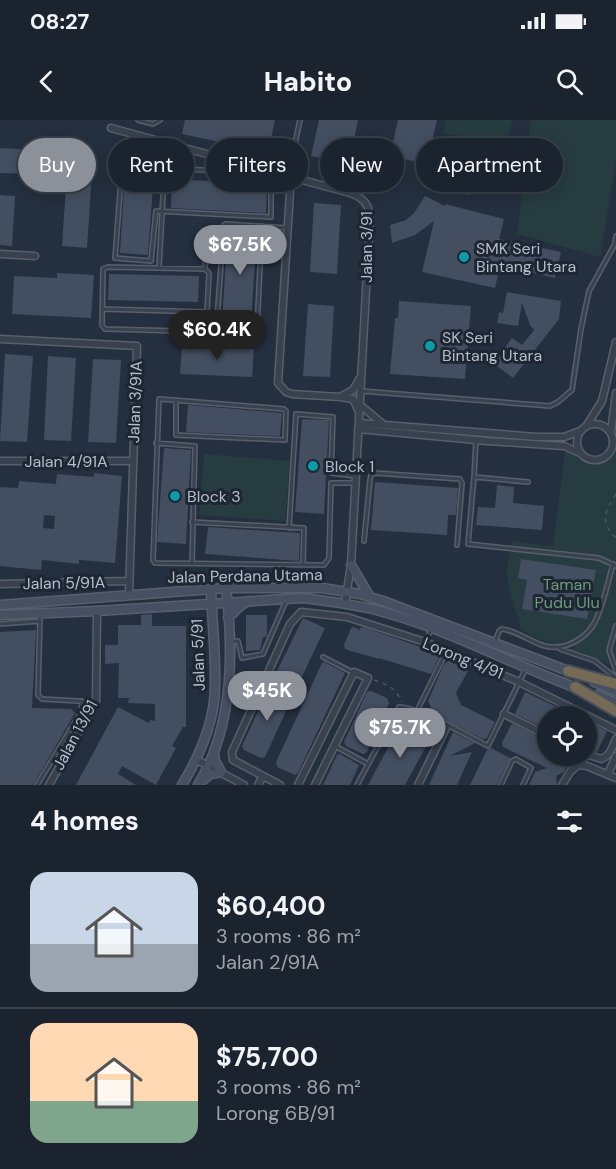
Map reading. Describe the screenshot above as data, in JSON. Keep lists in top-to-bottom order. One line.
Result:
{"streets":{"street":["Jalan 3/91","Jalan 3/91A","Jalan 4/91A","Jalan Perdana Utama","Jalan 5/91A","Jalan 5/91","Lorong 4/91","Jalan 13/91"]},"crossings":[["Jalan 3/91","Jalan Perdana Utama"],["Jalan 3/91A","Jalan 4/91A"],["Jalan 3/91A","Jalan Perdana Utama"],["Jalan 3/91A","Jalan 5/91A"],["Jalan Perdana Utama","Jalan 5/91"],["Jalan Perdana Utama","Jalan 13/91"]],"parks":["Taman Pudu Ulu"],"places":["SMK Seri Bintang Utara","SK Seri Bintang Utara","Block 1","Block 3"],"page":{"status":"08:27","header":"Habito","chip":["Buy","Rent","Filters","New","Apartment"],"price":["$67.5K","$60.4K","$45K","$75.7K"],"heading":"4 homes","list":[{"name":"$60,400","note":"3 rooms · 86 m² · Jalan 2/91A"},{"name":"$75,700","note":"3 rooms · 86 m² · Lorong 6B/91"}]}}
